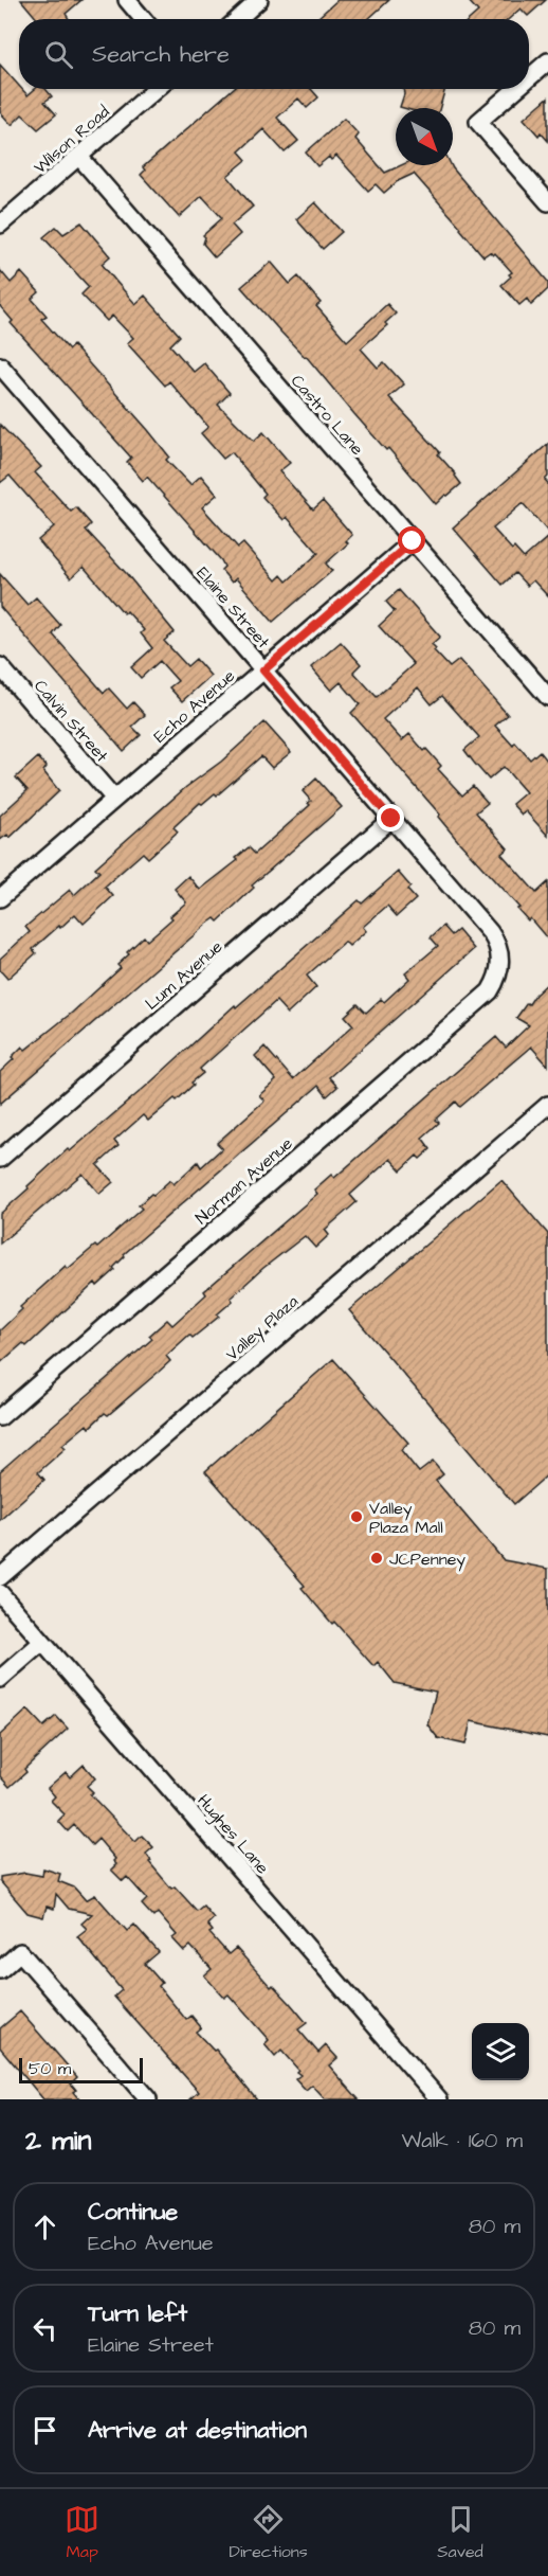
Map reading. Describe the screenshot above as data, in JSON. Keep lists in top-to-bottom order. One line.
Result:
{"streets":{"street":["Wilson Road","Castro Lane","Elaine Street","Echo Avenue","Calvin Street","Lum Avenue","Norman Avenue","Valley Plaza","Hughes Lane"]},"crossings":[["Wilson Road","Castro Lane"],["Castro Lane","Echo Avenue"],["Elaine Street","Echo Avenue"],["Elaine Street","Lum Avenue"],["Elaine Street","Norman Avenue"],["Echo Avenue","Calvin Street"]],"places":["Valley Plaza Mall","JCPenney"],"scale_bar":"50 m","north":"bottom right","page":{"search":"Search here","scale":"50 m","heading":["2 min","Walk · 160 m"],"list":[["Continue","Echo Avenue","80 m"],["Turn left","Elaine Street","80 m"],"Arrive at destination"],"nav":["Map","Directions","Saved"]}}
